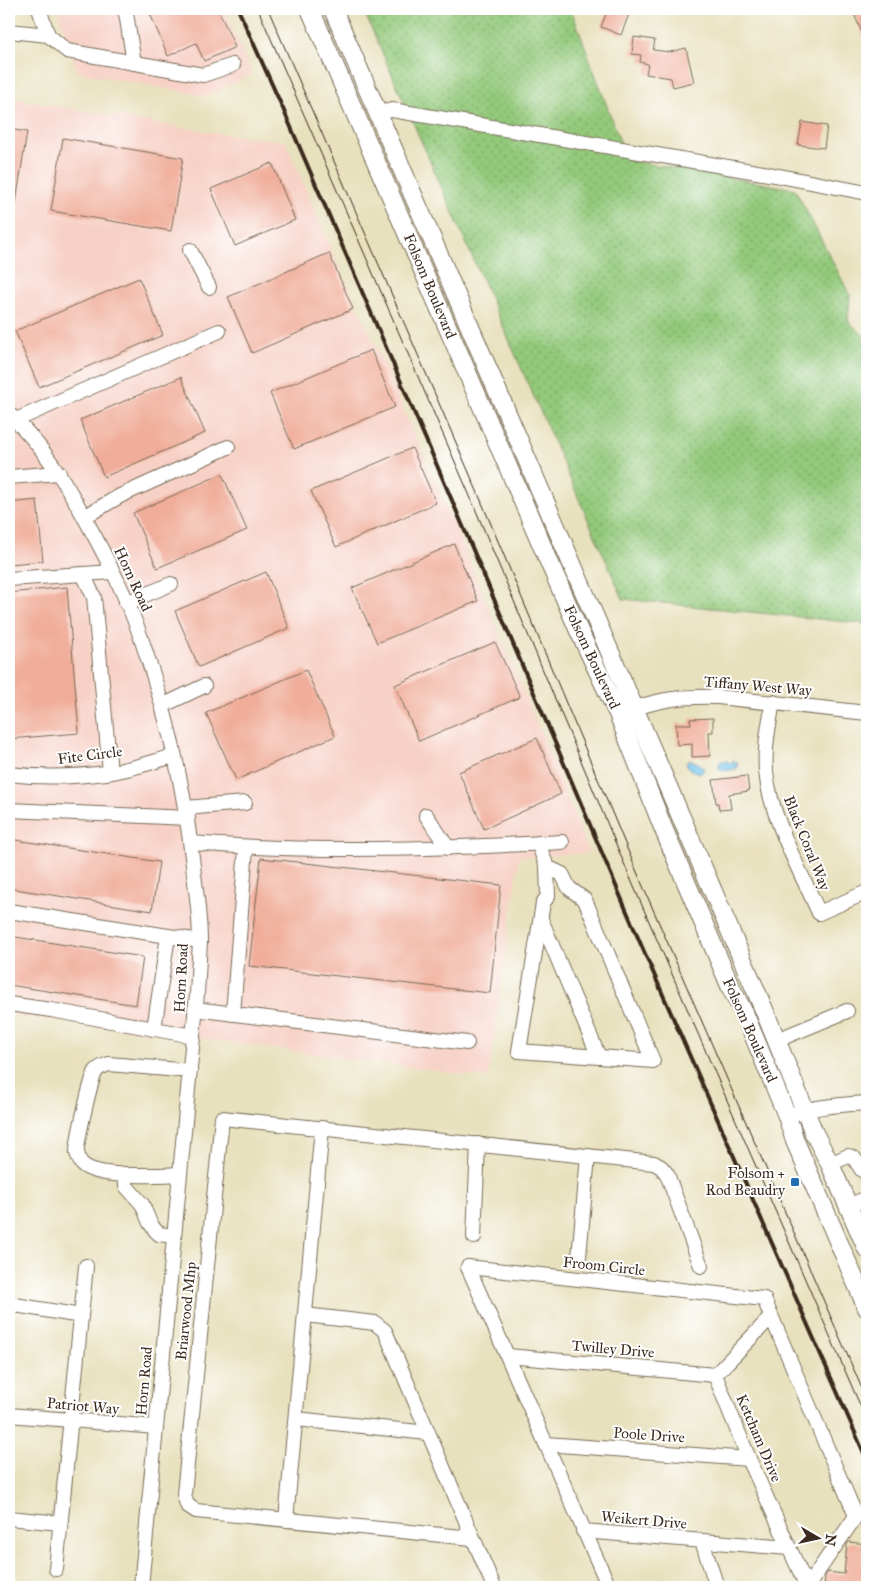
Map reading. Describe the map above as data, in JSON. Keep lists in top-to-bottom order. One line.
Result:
{"streets":{"main road":["Folsom Boulevard"],"street":["Horn Road","Tiffany West Way","Fite Circle","Black Coral Way","Froom Circle","Briarwood Mhp","Twilley Drive","Patriot Way","Poole Drive","Ketcham Drive","Weikert Drive"]},"crossings":[["Folsom Boulevard","Tiffany West Way"],["Horn Road","Fite Circle"],["Horn Road","Patriot Way"],["Tiffany West Way","Black Coral Way"],["Froom Circle","Twilley Drive"],["Froom Circle","Poole Drive"],["Froom Circle","Ketcham Drive"],["Froom Circle","Weikert Drive"],["Twilley Drive","Ketcham Drive"],["Poole Drive","Ketcham Drive"],["Ketcham Drive","Weikert Drive"]],"places":{"transit":["Folsom + Rod Beaudry"]},"north":"right"}
